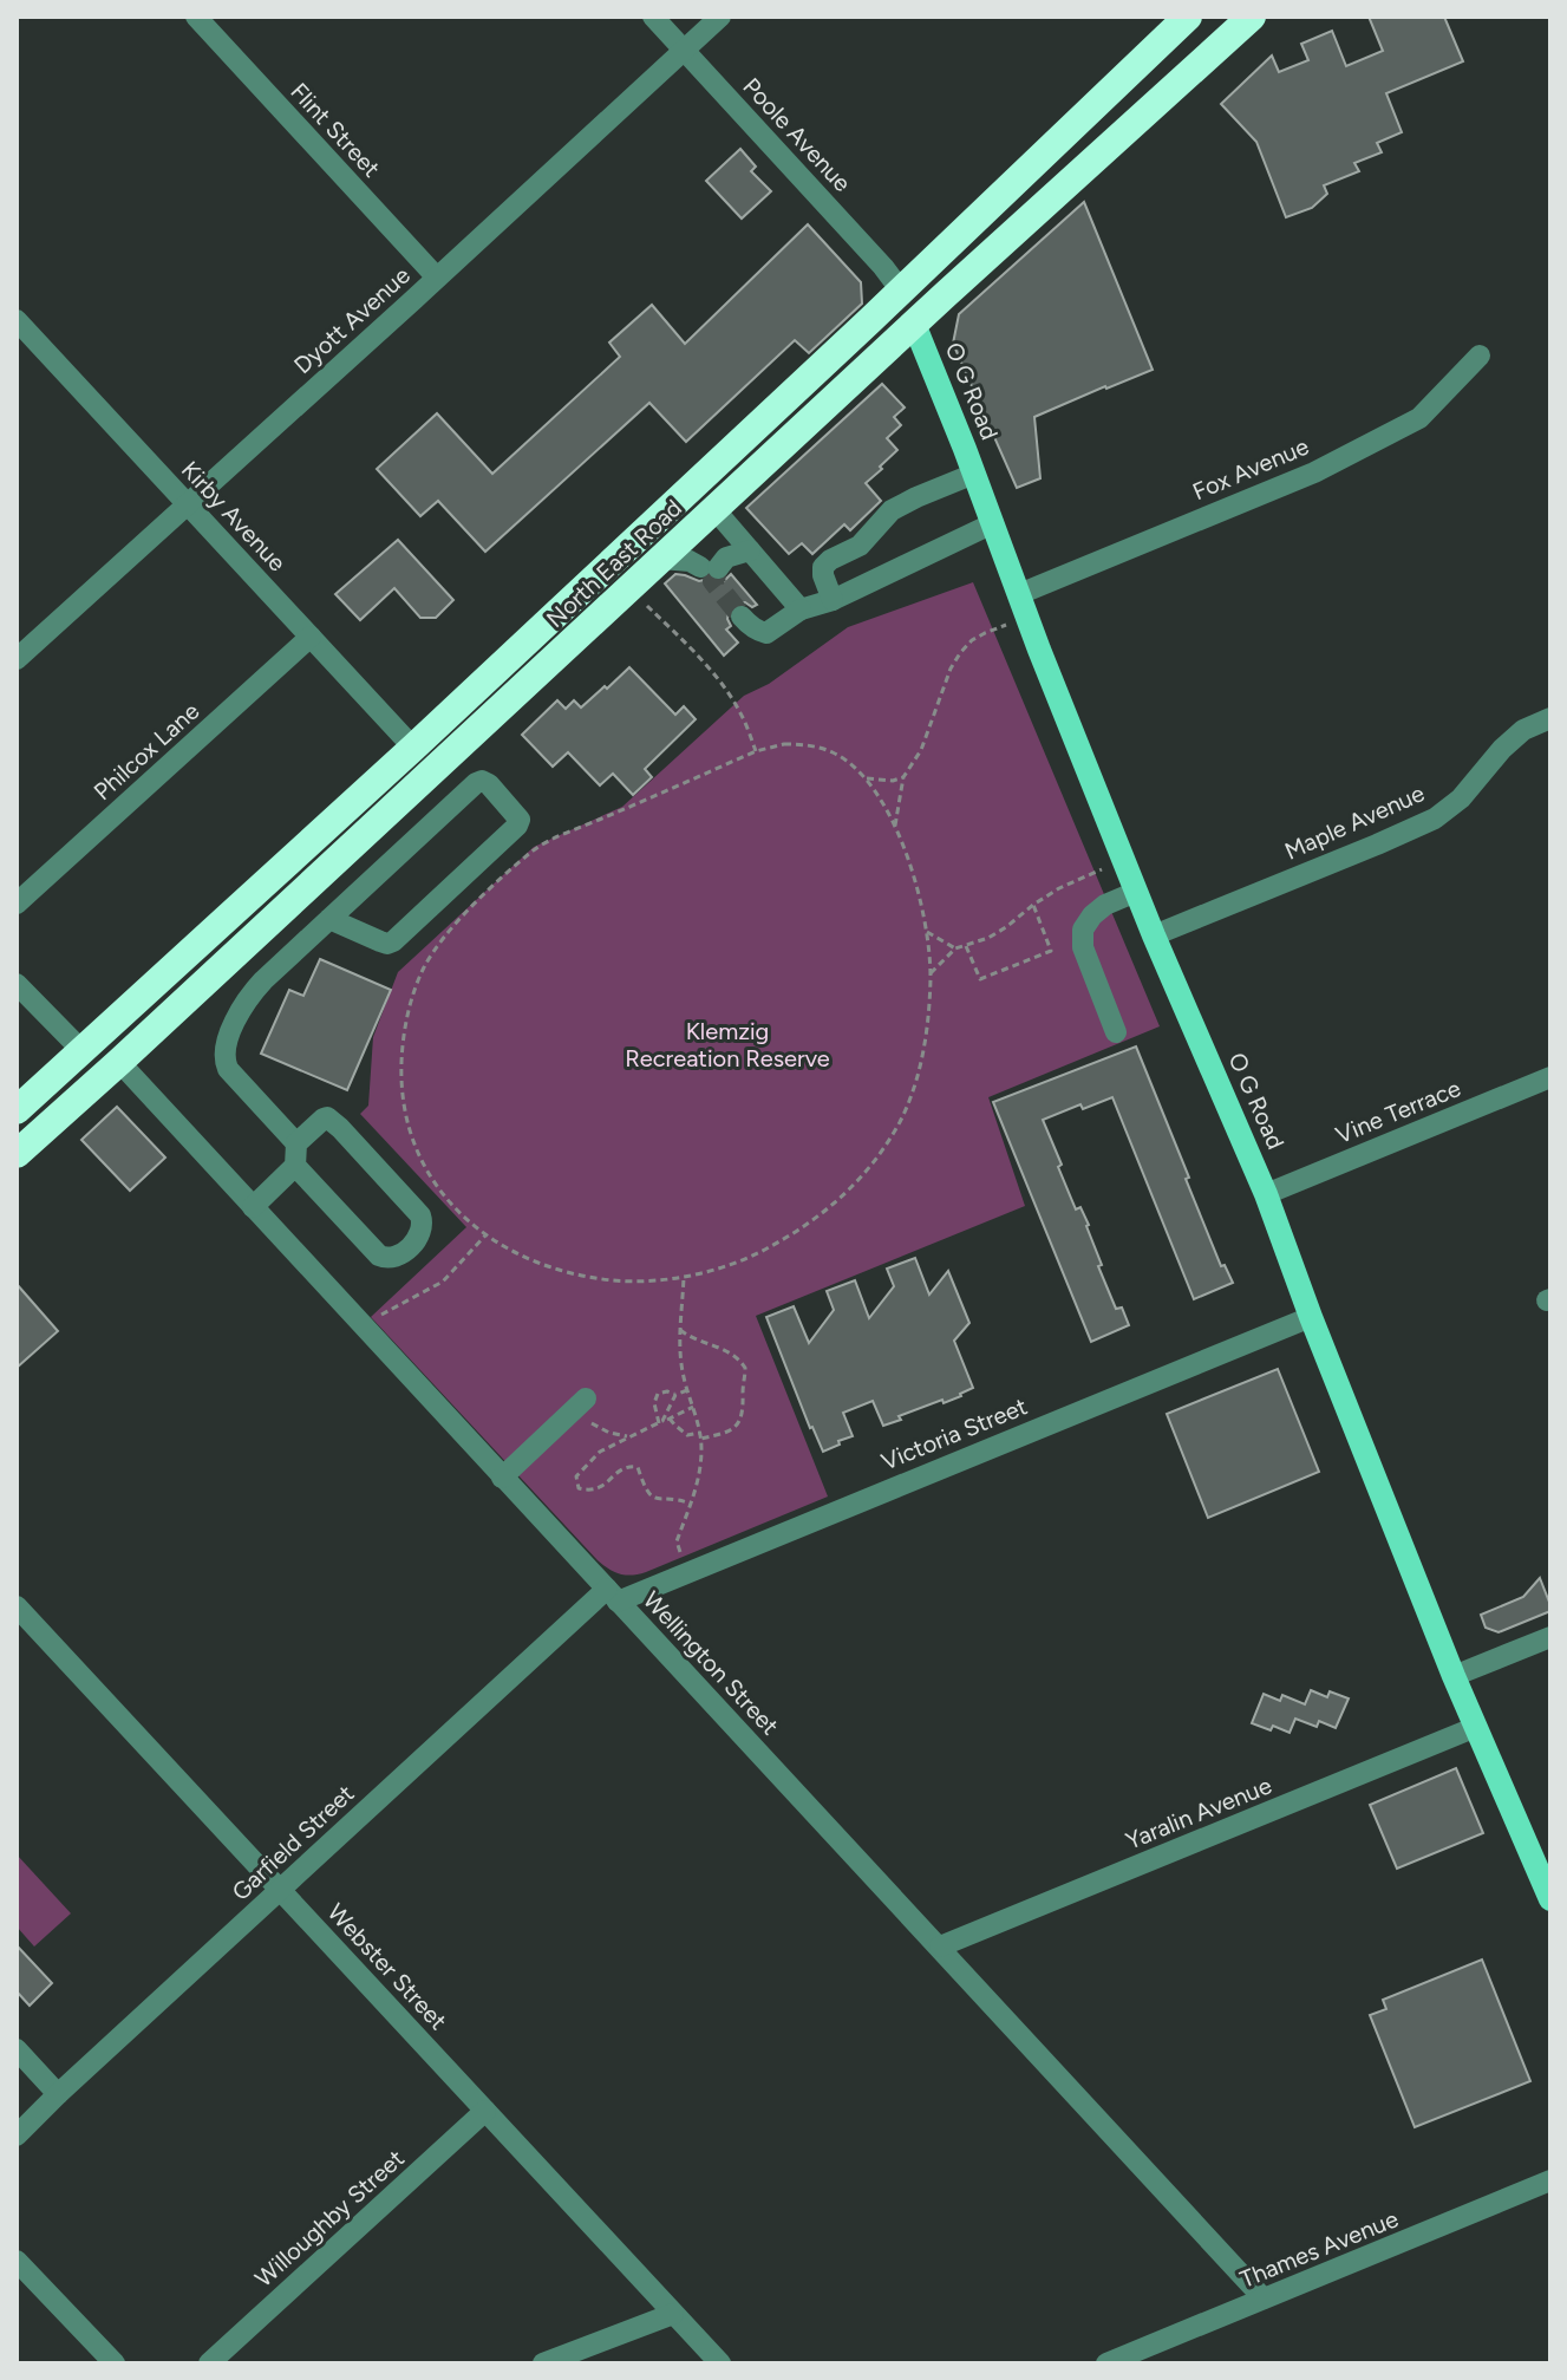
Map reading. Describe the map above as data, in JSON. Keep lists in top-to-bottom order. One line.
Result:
{"streets":{"highway":["North East Road"],"main road":["O G Road"],"street":["Flint Street","Poole Avenue","Dyott Avenue","Fox Avenue","Kirby Avenue","Philcox Lane","Maple Avenue","Vine Terrace","Victoria Street","Wellington Street","Yaralin Avenue","Garfield Street","Webster Street","Willoughby Street","Thames Avenue"]},"crossings":[["Flint Street","Dyott Avenue"],["Poole Avenue","Dyott Avenue"],["Poole Avenue","North East Road"],["Dyott Avenue","Kirby Avenue"],["O G Road","Fox Avenue"],["O G Road","North East Road"],["O G Road","Maple Avenue"],["O G Road","Vine Terrace"],["O G Road","Victoria Street"],["O G Road","Yaralin Avenue"],["Kirby Avenue","North East Road"],["Kirby Avenue","Philcox Lane"],["North East Road","Wellington Street"],["Victoria Street","Wellington Street"],["Victoria Street","Garfield Street"],["Wellington Street","Yaralin Avenue"],["Wellington Street","Garfield Street"],["Wellington Street","Thames Avenue"],["Garfield Street","Webster Street"],["Webster Street","Willoughby Street"]],"parks":["Klemzig Recreation Reserve"]}
